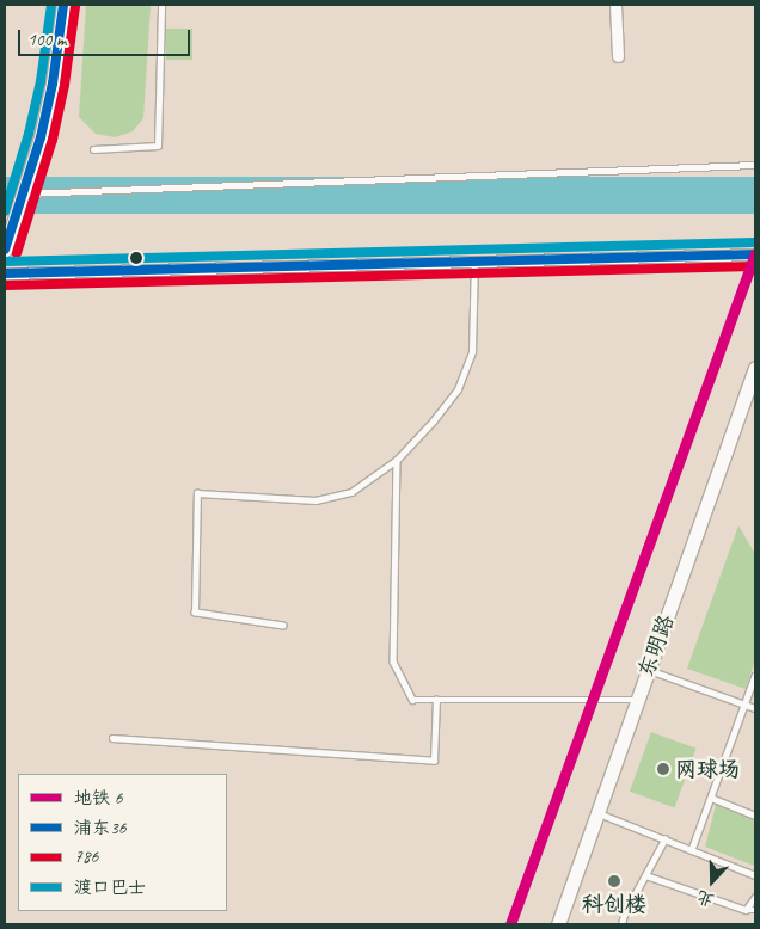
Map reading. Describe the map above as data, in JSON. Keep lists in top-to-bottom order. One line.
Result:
{"streets":{"main road":["东明路"]},"places":["网球场","科创楼"],"lines":["transit line 浦东36","transit line 渡口巴士","transit line 786","metro line 6"],"legend":["地铁 6","浦东36","786","渡口巴士"],"scale_bar":"100 m","north":"bottom"}
